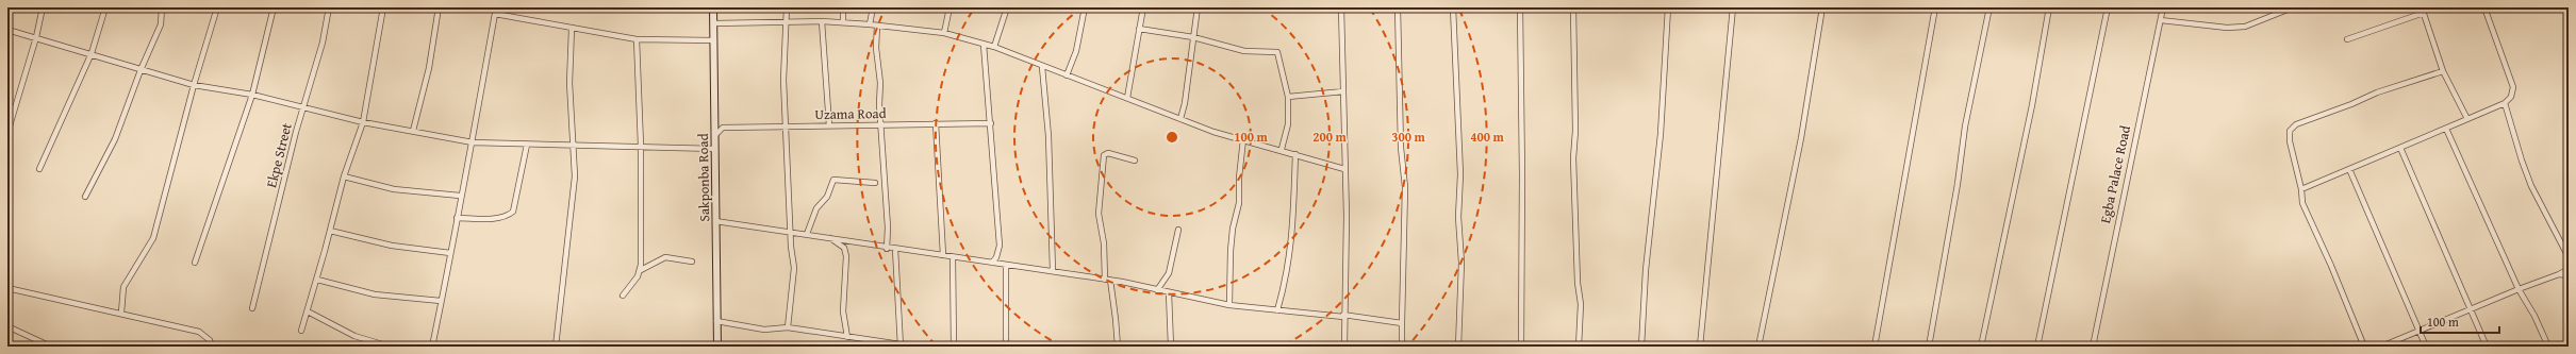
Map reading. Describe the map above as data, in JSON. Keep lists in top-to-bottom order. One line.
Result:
{"streets":{"main road":["Sakponba Road"],"street":["Uzama Road","Ekpe Street","Egba Palace Road"]},"crossings":[["Uzama Road","Sakponba Road"]],"scale_bar":"100 m","rings":["100 m","200 m","300 m","400 m"]}
